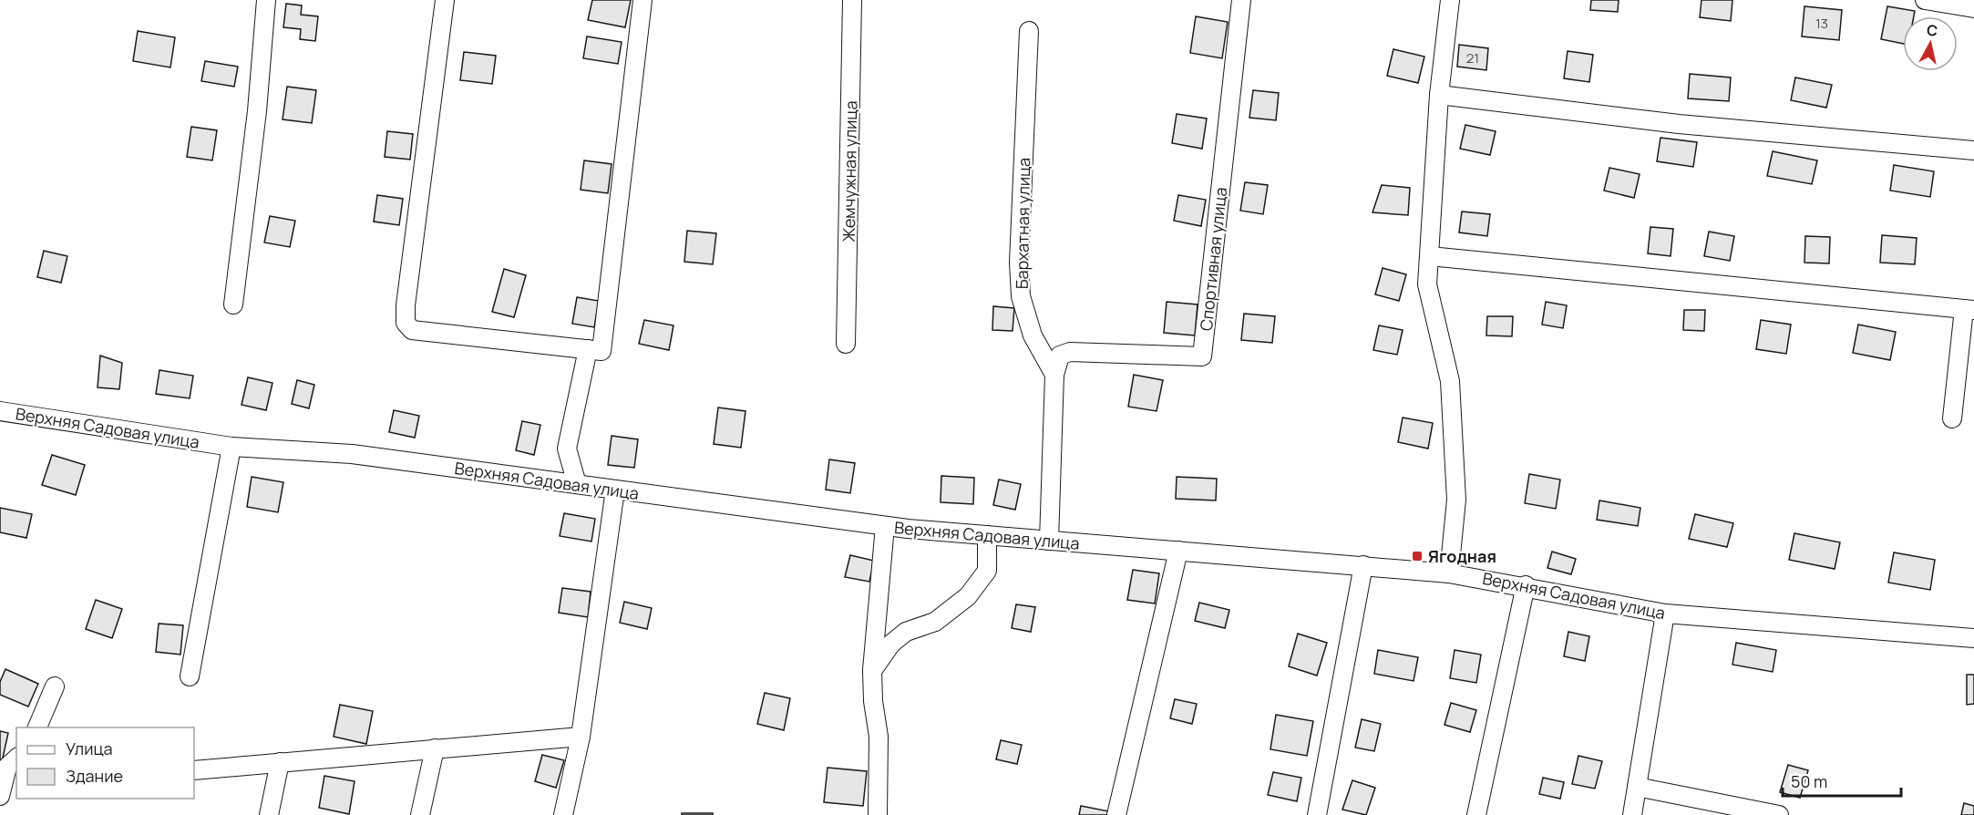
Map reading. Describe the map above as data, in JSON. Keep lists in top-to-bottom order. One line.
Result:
{"streets":{"street":["Жемчужная улица","Бархатная улица","Спортивная улица","Верхняя Садовая улица"]},"crossings":[["Бархатная улица","Спортивная улица"]],"places":{"transit":["Ягодная"]},"house_numbers":["13","21"],"legend":["Улица","Здание"],"scale_bar":"50 m","north":"top"}
